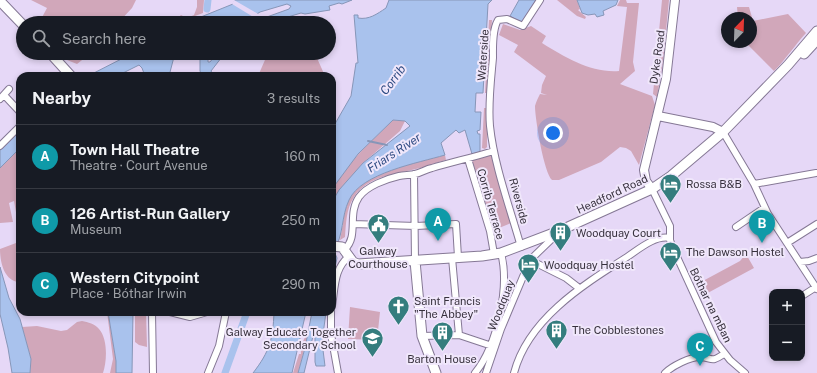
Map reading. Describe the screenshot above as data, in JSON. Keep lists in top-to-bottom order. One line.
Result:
{"streets":{"main road":["Headford Road"],"street":["Waterside","Dyke Road","Riverside","Corrib Terrace","Woodquay","Bóthar na mBan"]},"crossings":[["Waterside","Riverside"],["Dyke Road","Headford Road"],["Dyke Road","Bóthar na mBan"],["Headford Road","Riverside"],["Headford Road","Corrib Terrace"],["Headford Road","Woodquay"],["Headford Road","Bóthar na mBan"],["Corrib Terrace","Woodquay"]],"water":["Corrib","Friars River"],"places":{"hotel":["Rossa B&B","The Dawson Hostel","Woodquay Hostel"],"public building":["Galway Courthouse"],"building":["Woodquay Court","The Cobblestones","Barton House"],"church":["Saint Francis \"The Abbey\""],"school or university":["Galway Educate Together Secondary School"]},"north":"top right","page":{"search":"Search here","heading":["Nearby","3 results"],"list":[{"mark":"A","name":"Town Hall Theatre","note":"Theatre · Court Avenue","value":"160 m"},{"mark":"B","name":"126 Artist-Run Gallery","note":"Museum","value":"250 m"},{"mark":"C","name":"Western Citypoint","note":"Place · Bóthar Irwin","value":"290 m"}],"pins":["A","B","C"],"map_buttons":["+","−"]}}
